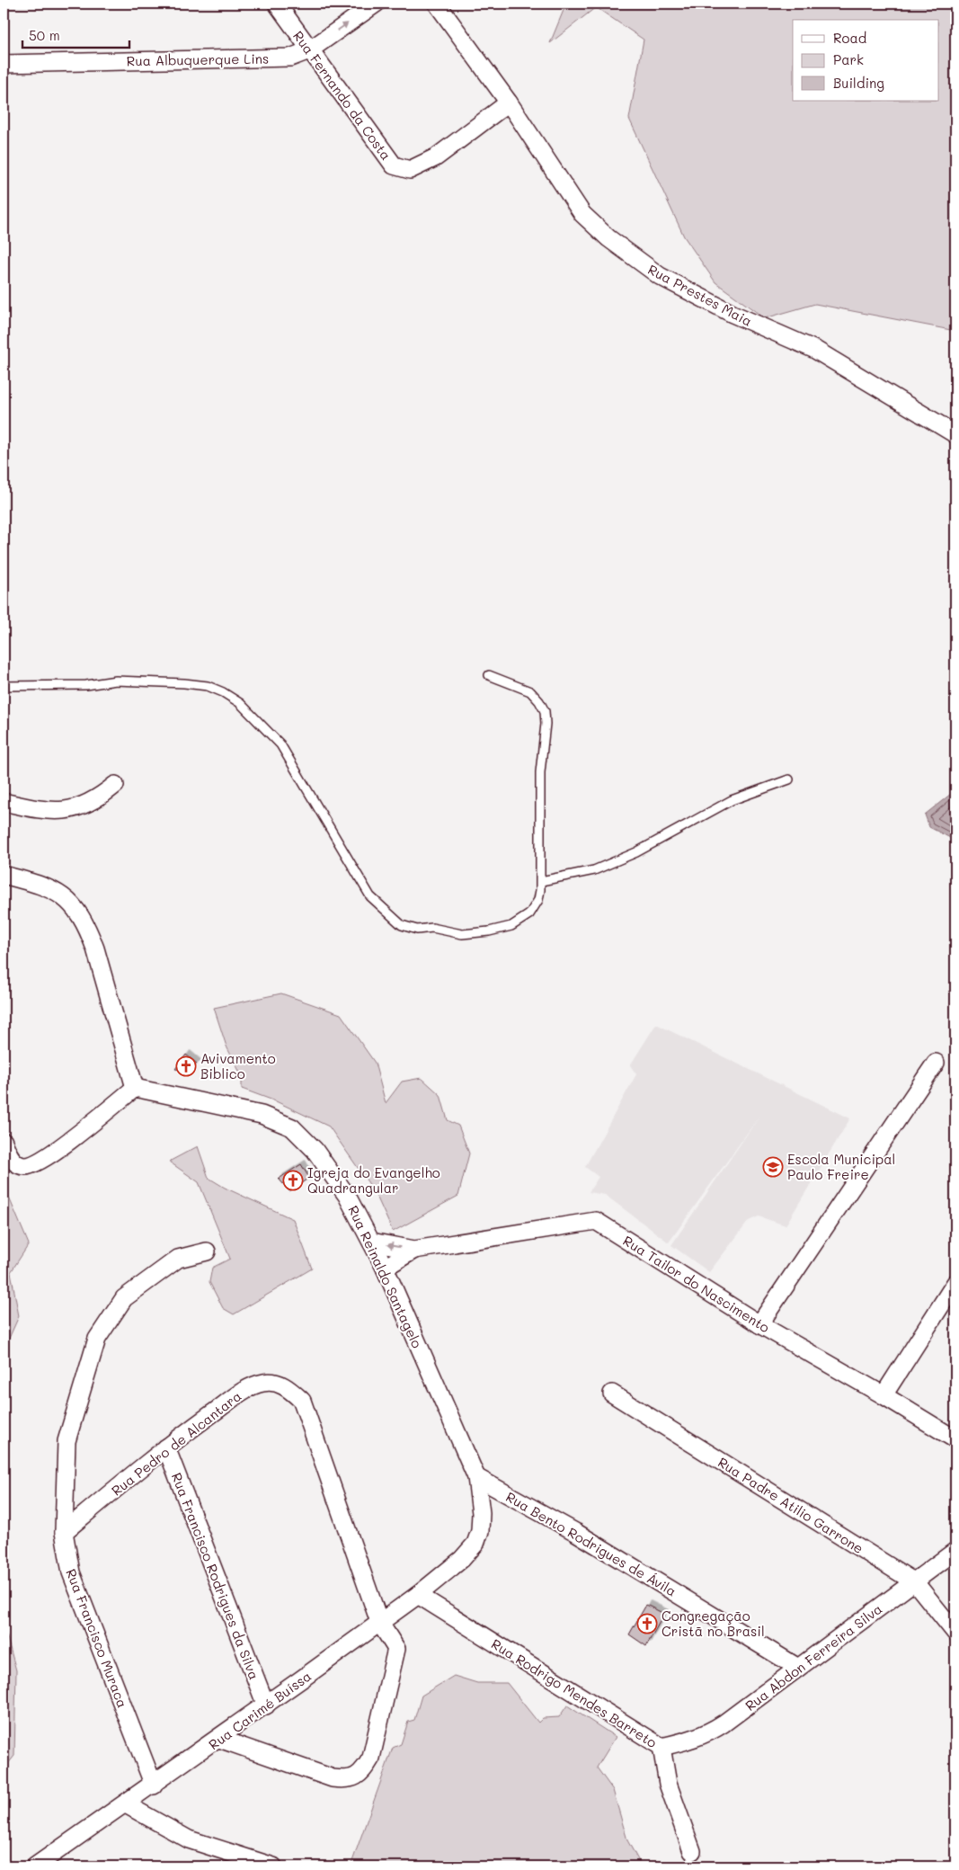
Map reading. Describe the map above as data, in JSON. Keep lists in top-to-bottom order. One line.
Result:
{"streets":{"street":["Rua Albuquerque Lins","Rua Fernando da Costa","Rua Prestes Maia","Rua Reinaldo Santagelo","Rua Tailor do Nascimento","Rua Pedro de Alcantara","Rua Padre Atilio Garrone","Rua Bento Rodrigues de Ávila","Rua Francisco Rodrigues da Silva","Rua Francisco Muraca","Rua Abdon Ferreira Silva","Rua Rodrigo Mendes Barreto","Rua Carimé Buíssa"]},"crossings":[["Rua Albuquerque Lins","Rua Fernando da Costa"],["Rua Fernando da Costa","Rua Prestes Maia"],["Rua Reinaldo Santagelo","Rua Tailor do Nascimento"],["Rua Reinaldo Santagelo","Rua Bento Rodrigues de Ávila"],["Rua Reinaldo Santagelo","Rua Carimé Buíssa"],["Rua Pedro de Alcantara","Rua Francisco Rodrigues da Silva"],["Rua Pedro de Alcantara","Rua Francisco Muraca"],["Rua Pedro de Alcantara","Rua Carimé Buíssa"],["Rua Padre Atilio Garrone","Rua Abdon Ferreira Silva"],["Rua Bento Rodrigues de Ávila","Rua Abdon Ferreira Silva"],["Rua Francisco Rodrigues da Silva","Rua Carimé Buíssa"],["Rua Francisco Muraca","Rua Carimé Buíssa"],["Rua Abdon Ferreira Silva","Rua Rodrigo Mendes Barreto"],["Rua Rodrigo Mendes Barreto","Rua Carimé Buíssa"]],"places":{"church":["Avivamento Biblico","Igreja do Evangelho Quadrangular","Congregação Cristã no Brasil"],"school or university":["Escola Municipal Paulo Freire"]},"legend":["Road","Park","Building"],"scale_bar":"50 m"}
